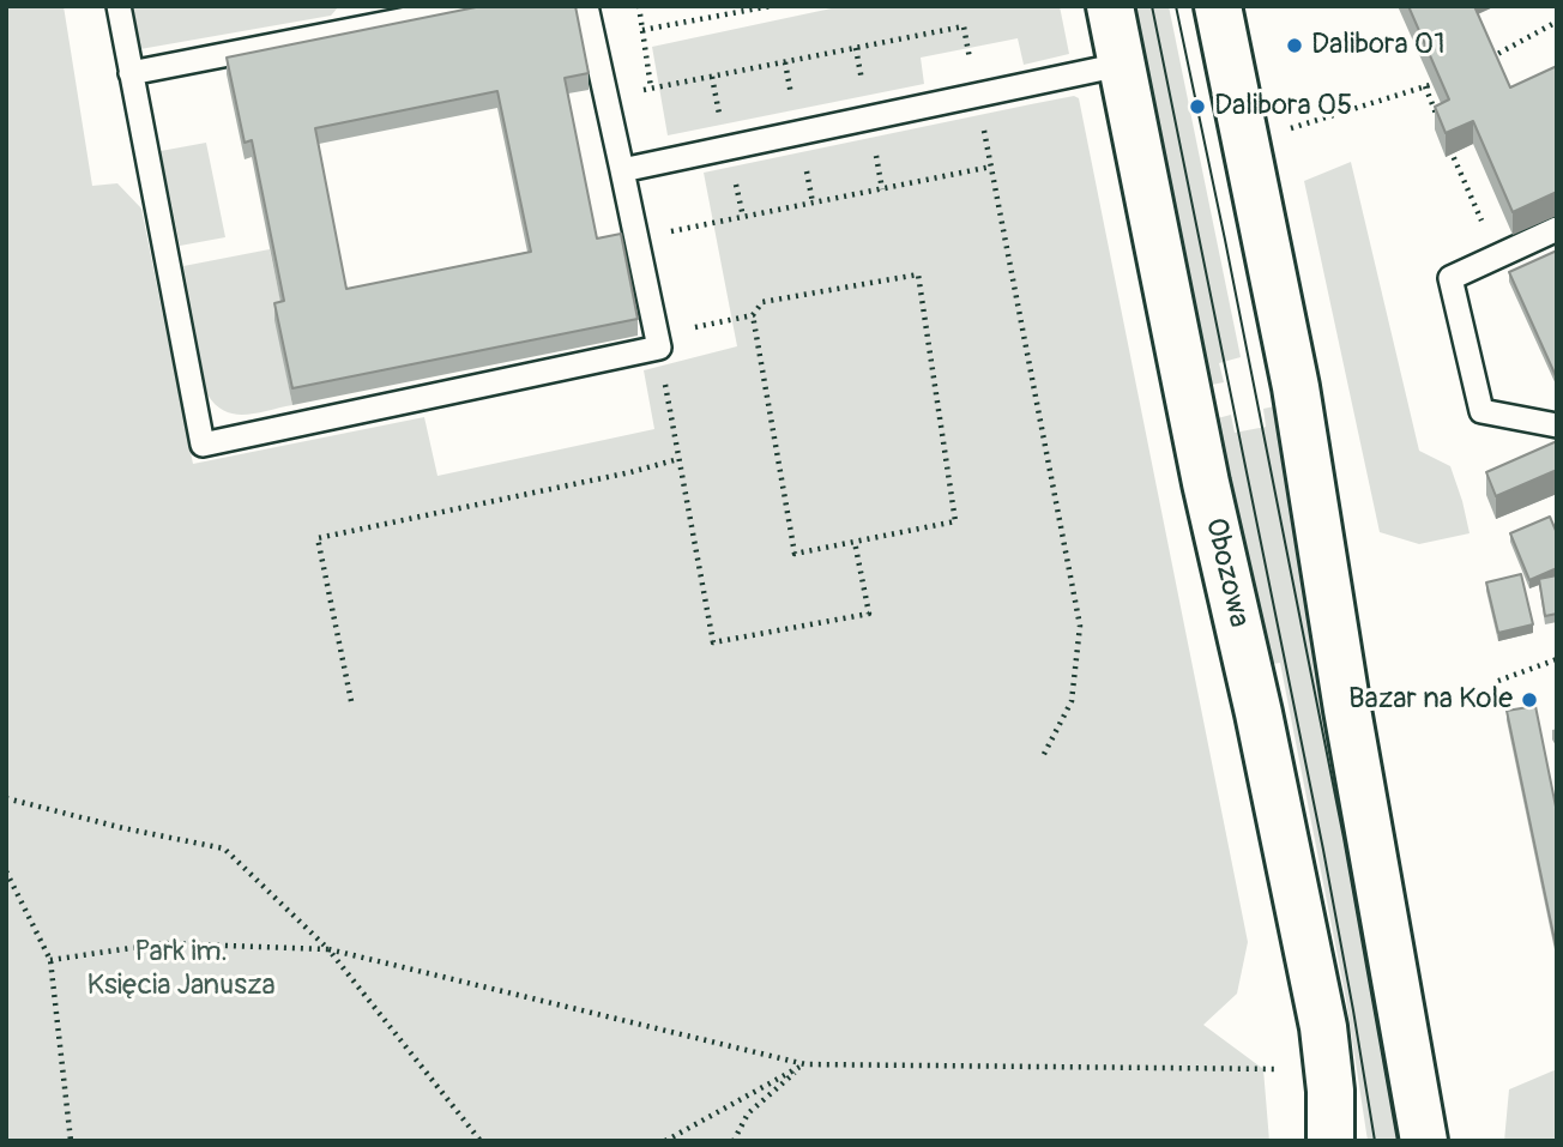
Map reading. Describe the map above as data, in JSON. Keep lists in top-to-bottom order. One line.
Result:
{"streets":{"street":["Obozowa"]},"parks":["Park im. Księcia Janusza"],"places":["Dalibora 01","Dalibora 05","Bazar na Kole"]}
